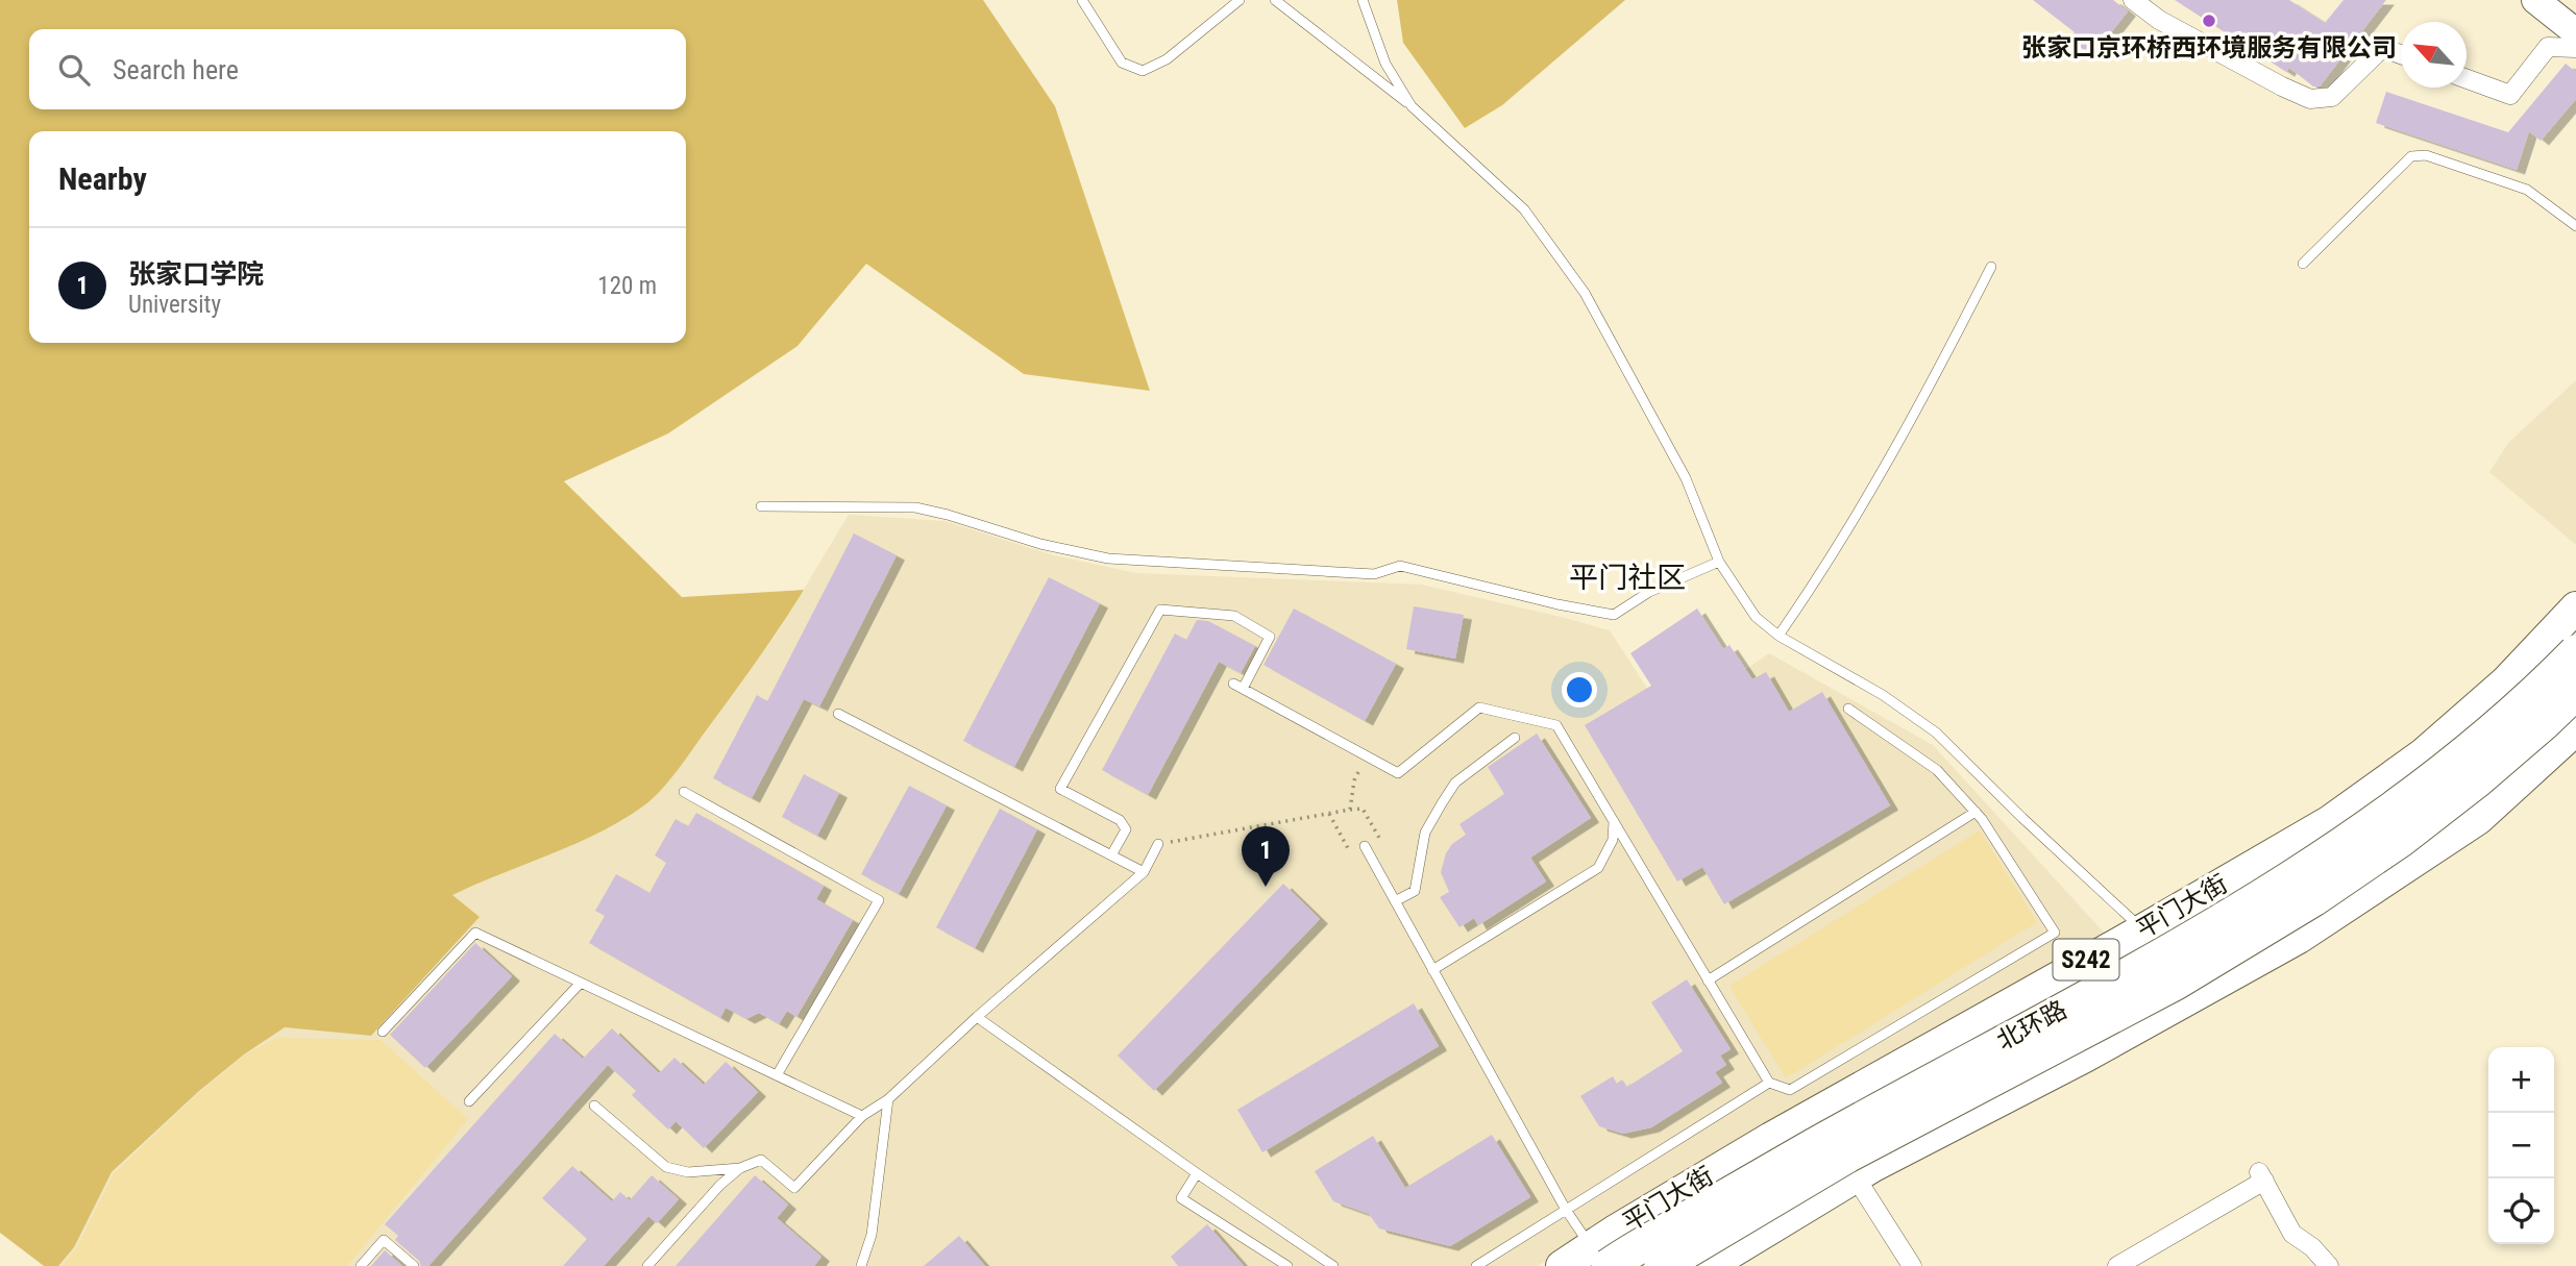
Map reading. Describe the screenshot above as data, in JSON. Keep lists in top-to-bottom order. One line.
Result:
{"streets":{"highway":["北环路"],"main road":["平门大街","S242"]},"crossings":[["平门大街","北环路"]],"districts":["平门社区"],"places":["张家口京环桥西环境服务有限公司"],"north":"top left","page":{"search":"Search here","heading":"Nearby","list":[{"mark":"1","name":"张家口学院","note":"University","value":"120 m"}],"pins":"1","map_buttons":["+","−"]}}
